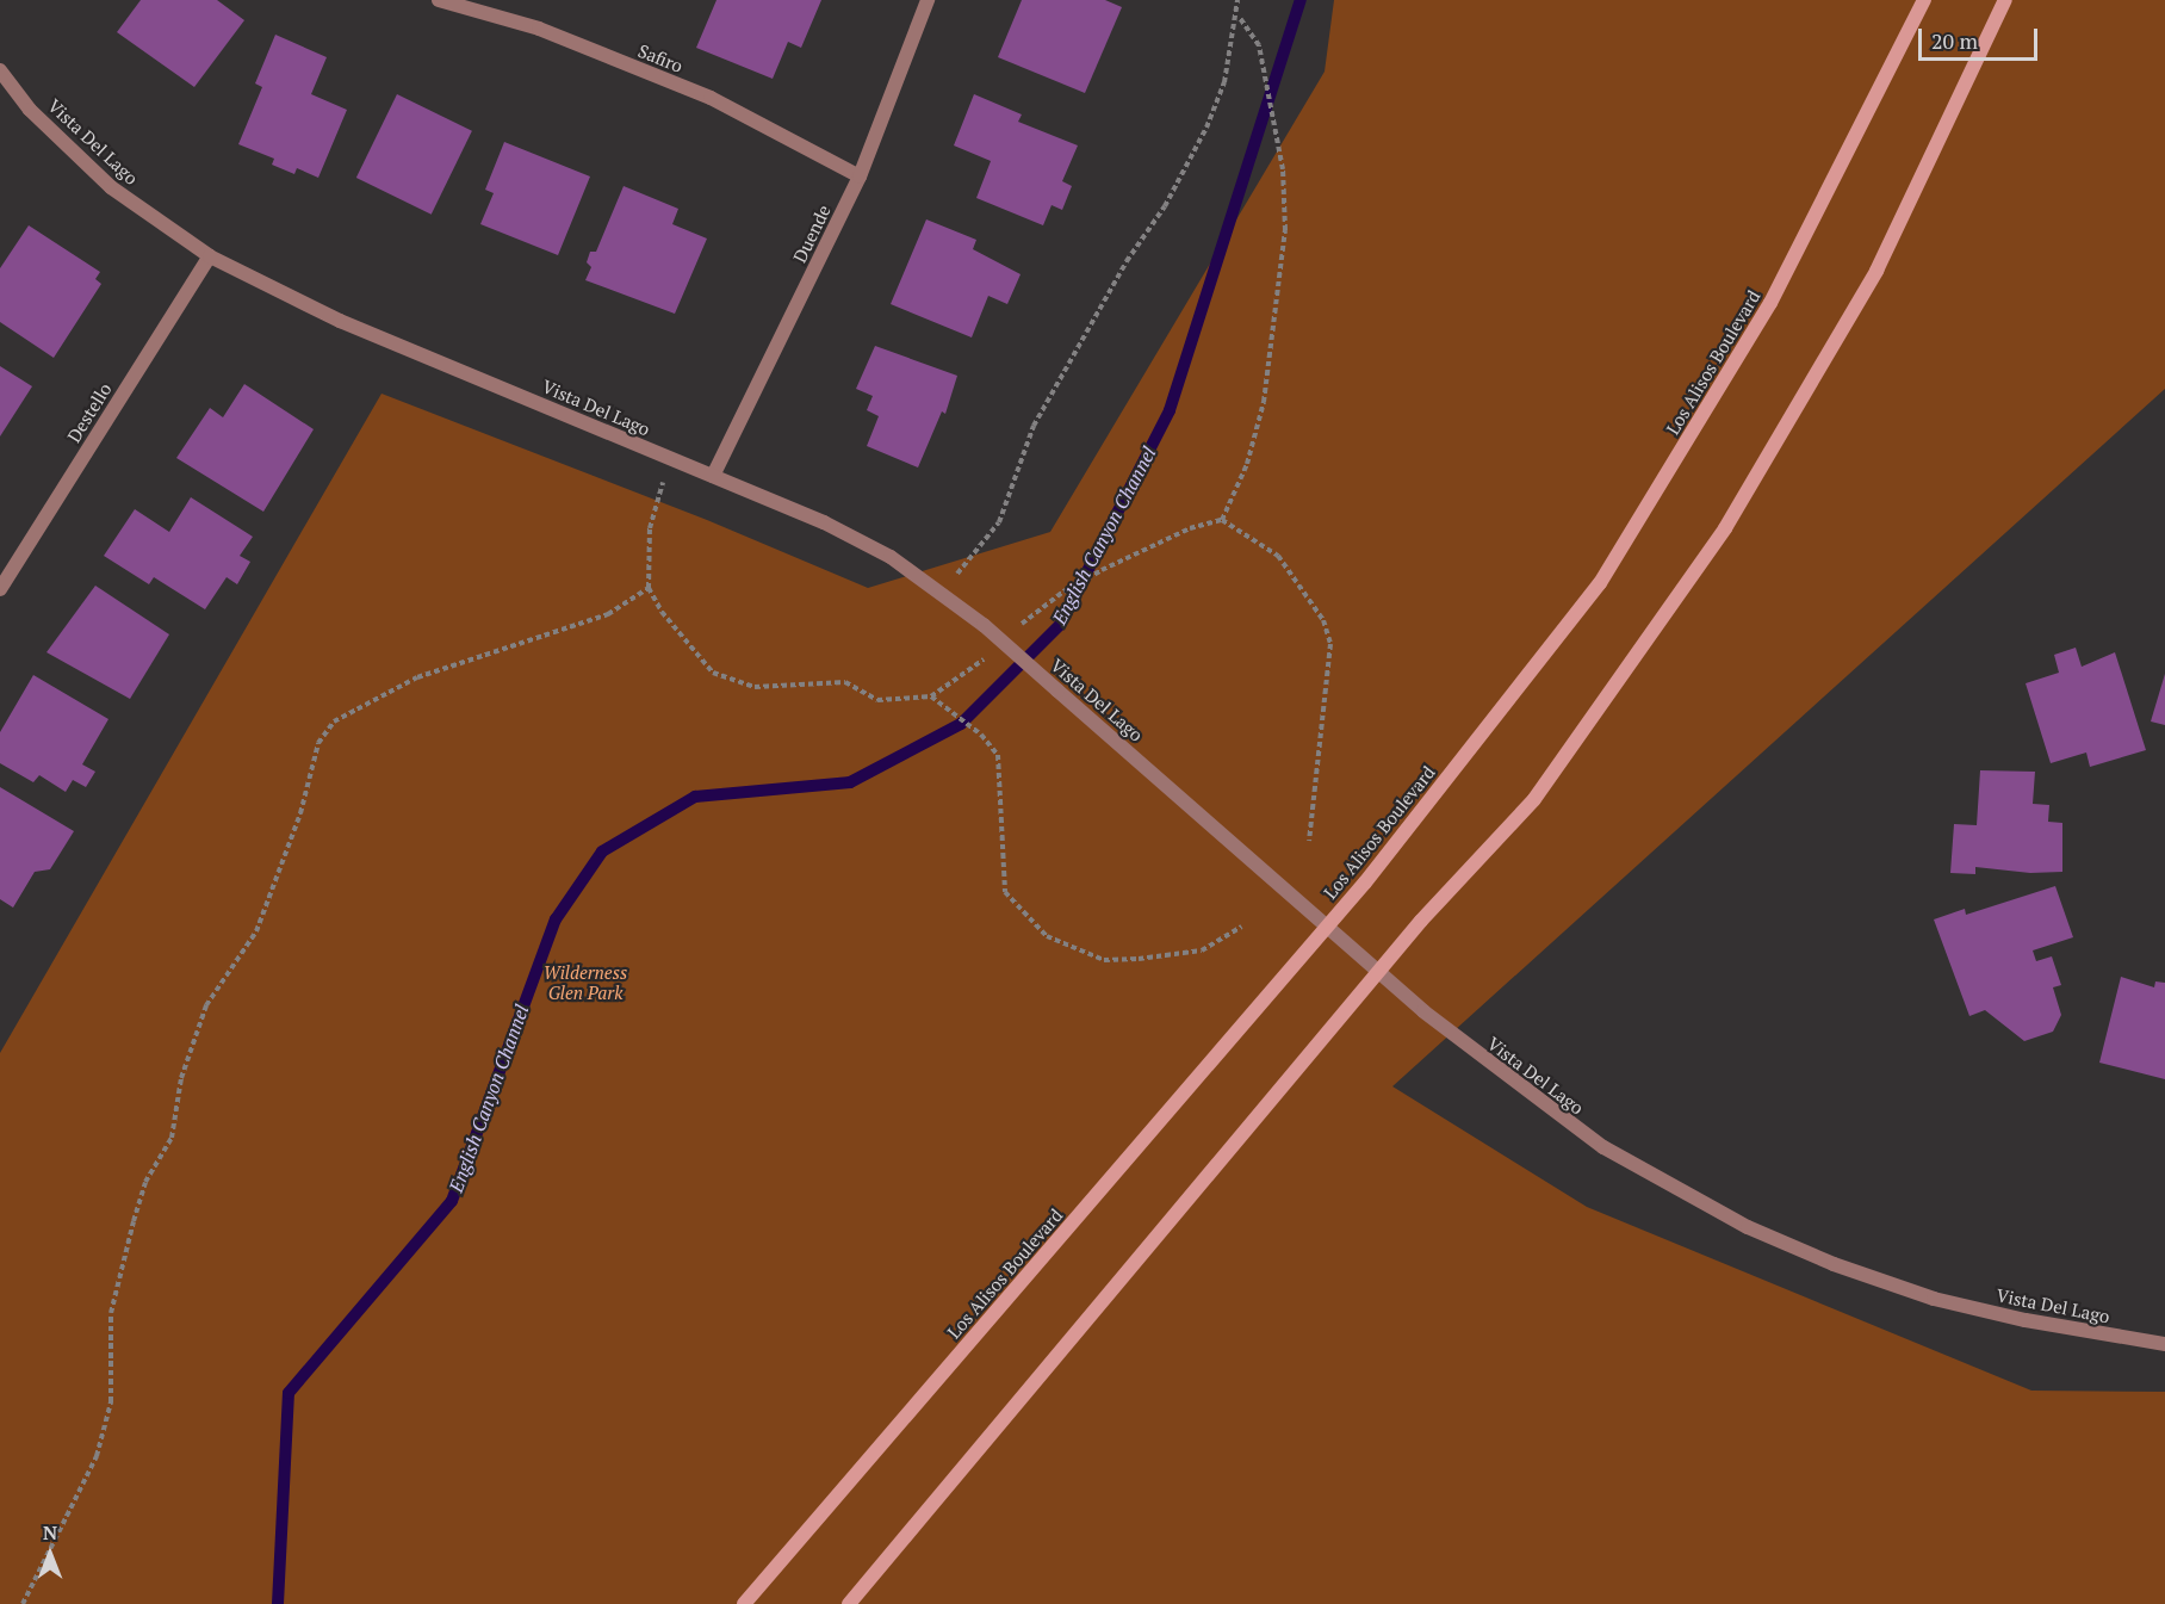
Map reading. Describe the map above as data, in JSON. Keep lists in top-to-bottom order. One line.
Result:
{"streets":{"main road":["Los Alisos Boulevard"],"street":["Safiro","Vista Del Lago","Duende","Destello"]},"crossings":[["Safiro","Duende"],["Vista Del Lago","Duende"],["Vista Del Lago","Los Alisos Boulevard"],["Vista Del Lago","Destello"]],"water":["English Canyon Channel"],"parks":["Wilderness Glen Park"],"scale_bar":"20 m","north":"top"}
